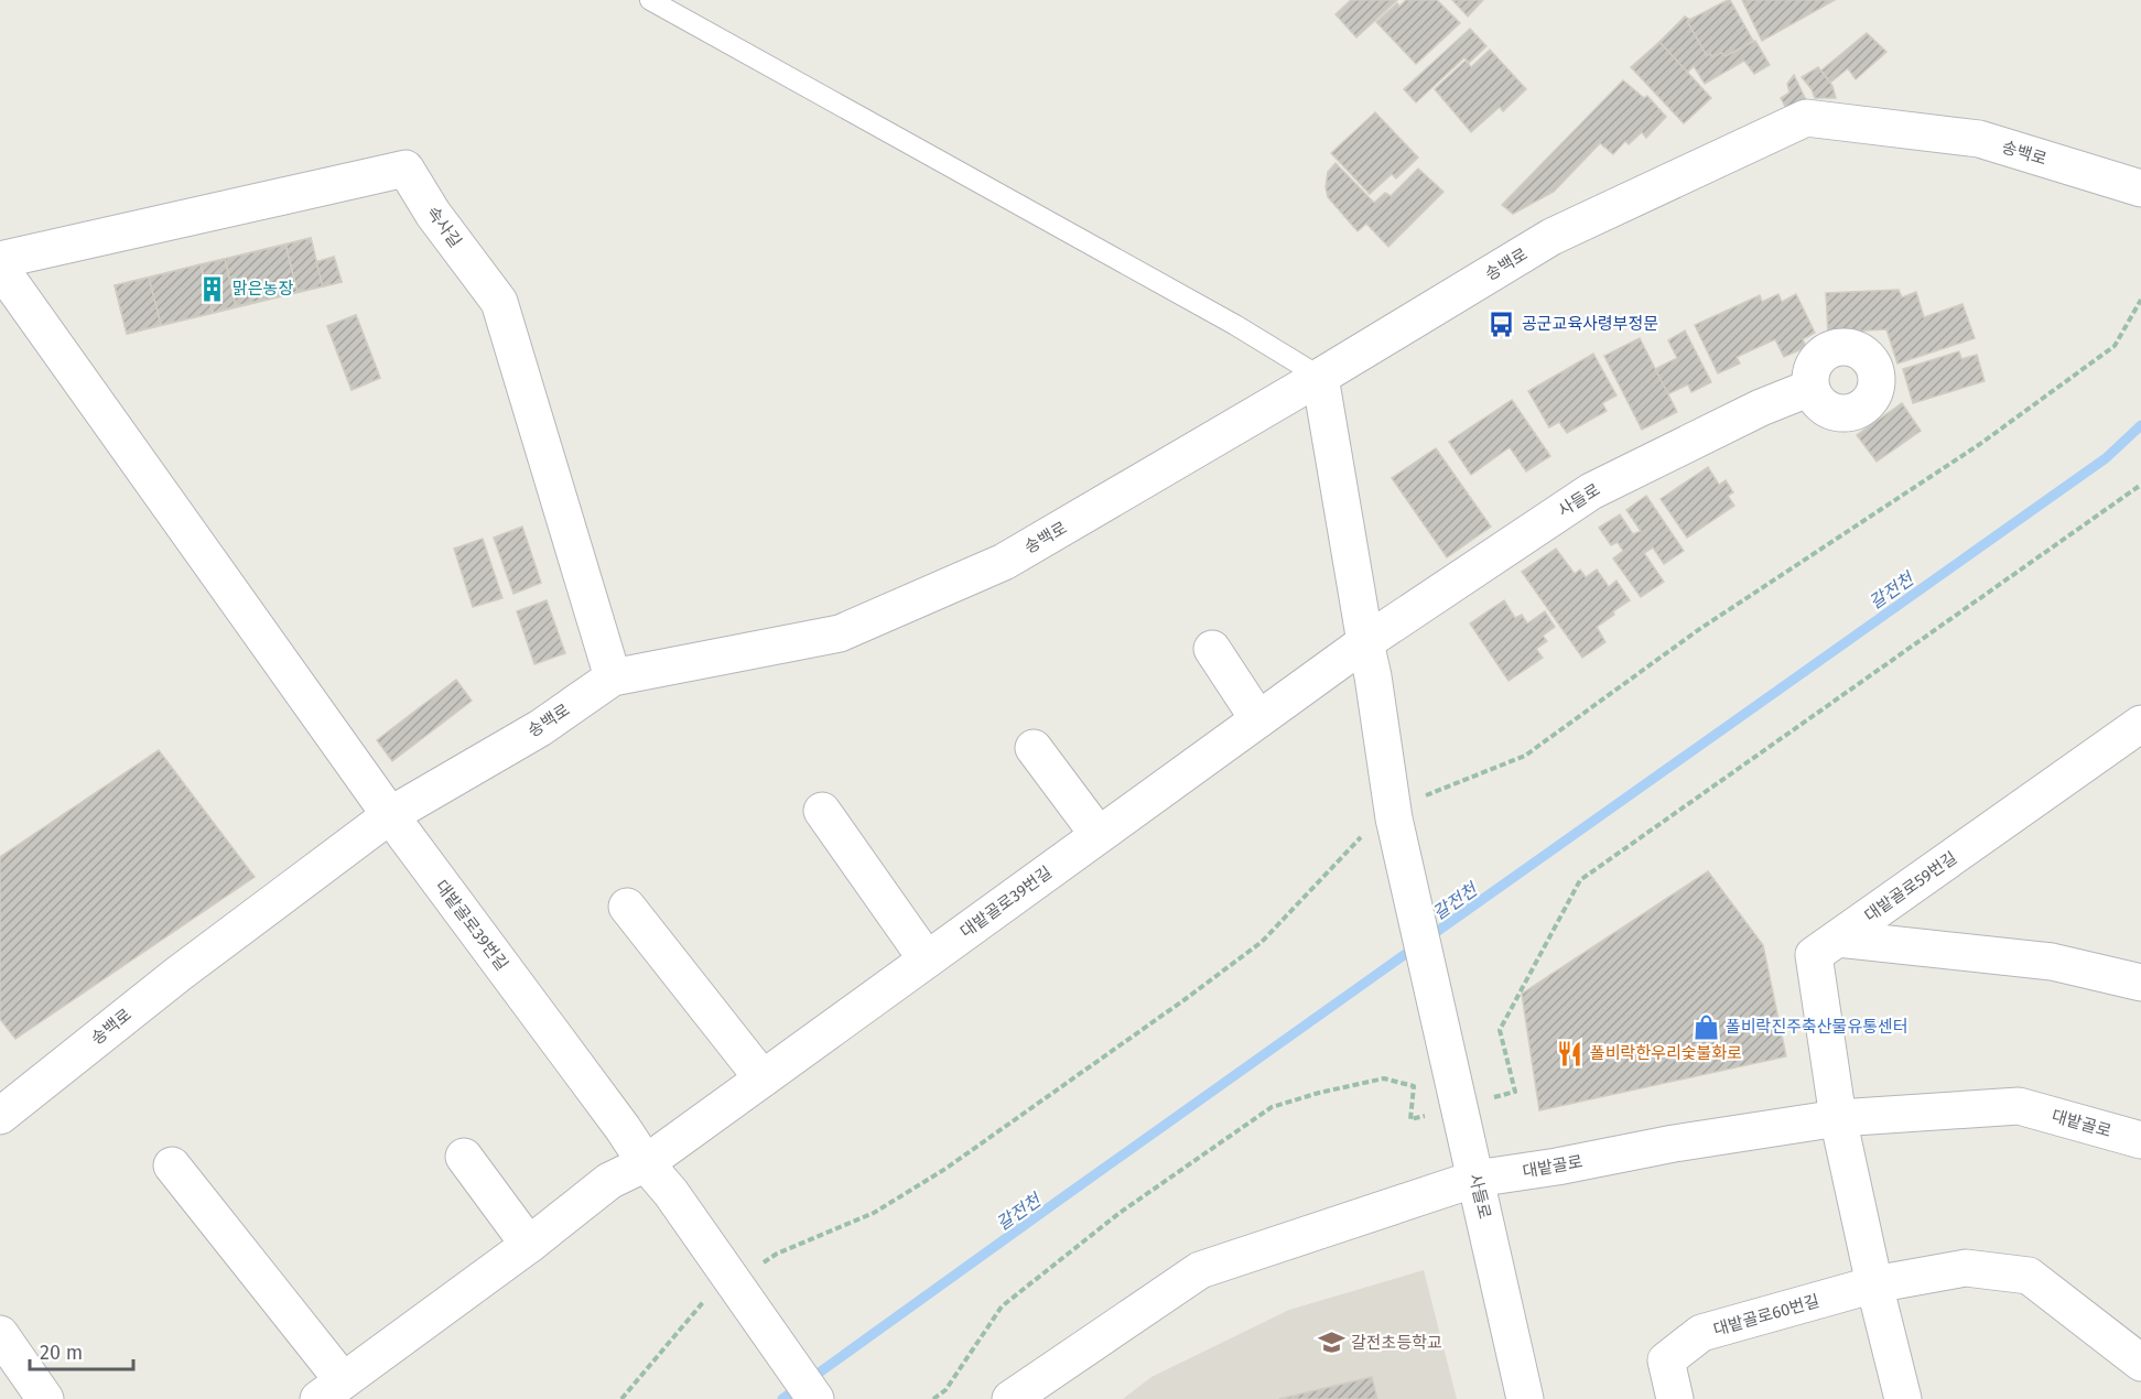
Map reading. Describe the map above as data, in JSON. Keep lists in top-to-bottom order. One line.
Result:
{"streets":{"street":["송백로","속사길","사들로","대밭골로59번길","대밭골로39번길","대밭골로","대밭골로60번길"]},"crossings":[["송백로","속사길"],["송백로","대밭골로39번길"],["사들로","대밭골로39번길"],["사들로","대밭골로"],["대밭골로59번길","대밭골로"]],"water":["갈전천"],"places":{"building":["맑은농장"],"bus stop":["공군교육사령부정문"],"shop":["폴비락진주축산물유통센터"],"restaurant":["폴비락한우리숯불화로"],"school or university":["갈전초등학교"]},"scale_bar":"20 m"}
